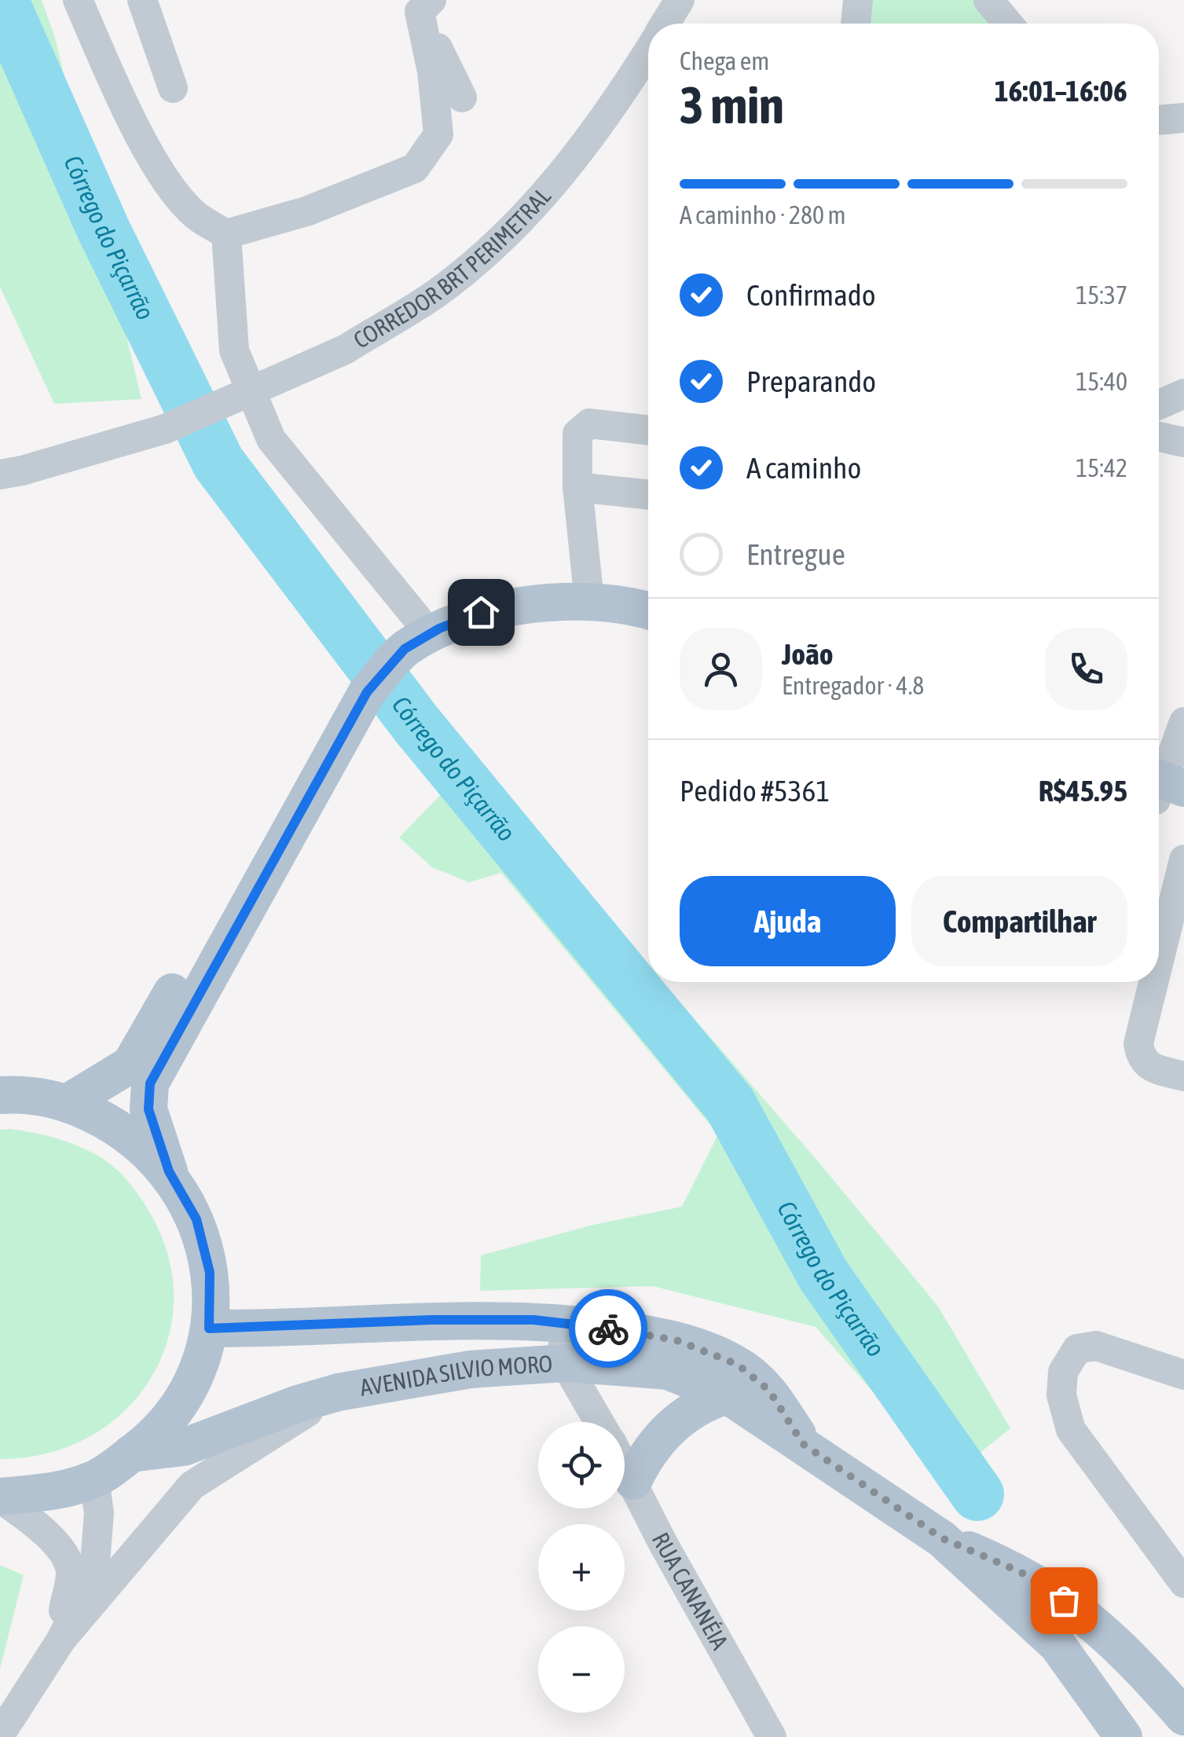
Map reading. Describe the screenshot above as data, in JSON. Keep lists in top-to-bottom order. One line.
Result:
{"streets":{"main road":["AVENIDA SILVIO MORO"],"street":["CORREDOR BRT PERIMETRAL","RUA CANANÉIA"]},"water":["Córrego do Piçarrão"],"page":{"heading":["3 min","Chega em","16:01–16:06"],"panel":["João","Entregador · 4.8","Pedido #5361","R$45.95"],"bar":"A caminho · 280 m","list":[["Confirmado","15:37"],["Preparando","15:40"],["A caminho","15:42"],"Entregue"],"buttons":["Ajuda","Compartilhar"],"map_buttons":["+","−"]}}
